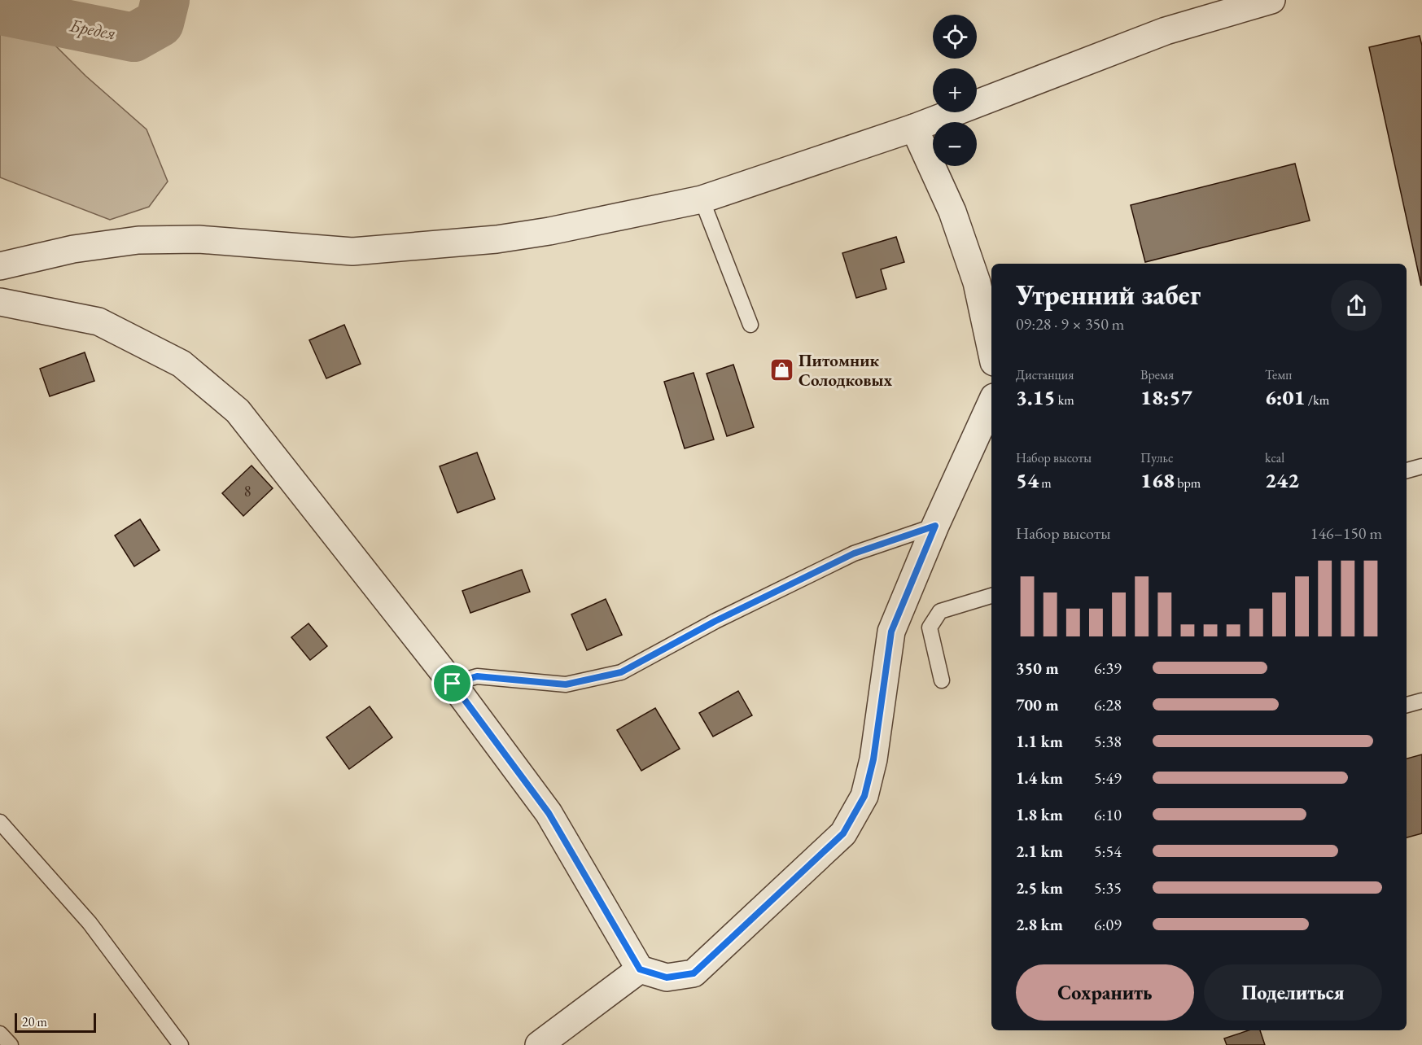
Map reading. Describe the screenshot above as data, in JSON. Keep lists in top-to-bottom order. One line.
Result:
{"water":["Бредея"],"places":{"shop":["Питомник Солодковых"]},"house_numbers":["8"],"scale_bar":"20 m","page":{"map_buttons":["+","−"],"heading":["Утренний забег","09:28 · 9 × 350 m"],"stats":[["Дистанция","3.15 km"],["Время","18:57"],["Темп","6:01 /km"],["Набор высоты","54 m"],["Пульс","168 bpm"],["kcal","242"]],"chart":["Набор высоты","146–150 m"],"list":[{"name":"350 m","note":"6:39"},{"name":"700 m","note":"6:28"},{"name":"1.1 km","note":"5:38"},{"name":"1.4 km","note":"5:49"},{"name":"1.8 km","note":"6:10"},{"name":"2.1 km","note":"5:54"},{"name":"2.5 km","note":"5:35"},{"name":"2.8 km","note":"6:09"}],"buttons":["Сохранить","Поделиться"],"scale":"20 m"}}
